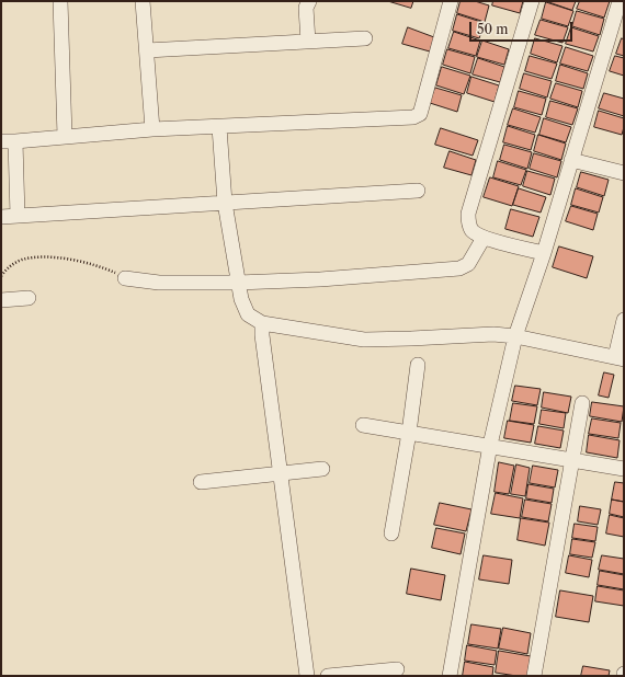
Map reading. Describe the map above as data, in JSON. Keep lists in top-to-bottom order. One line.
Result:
{"scale_bar":"50 m"}
